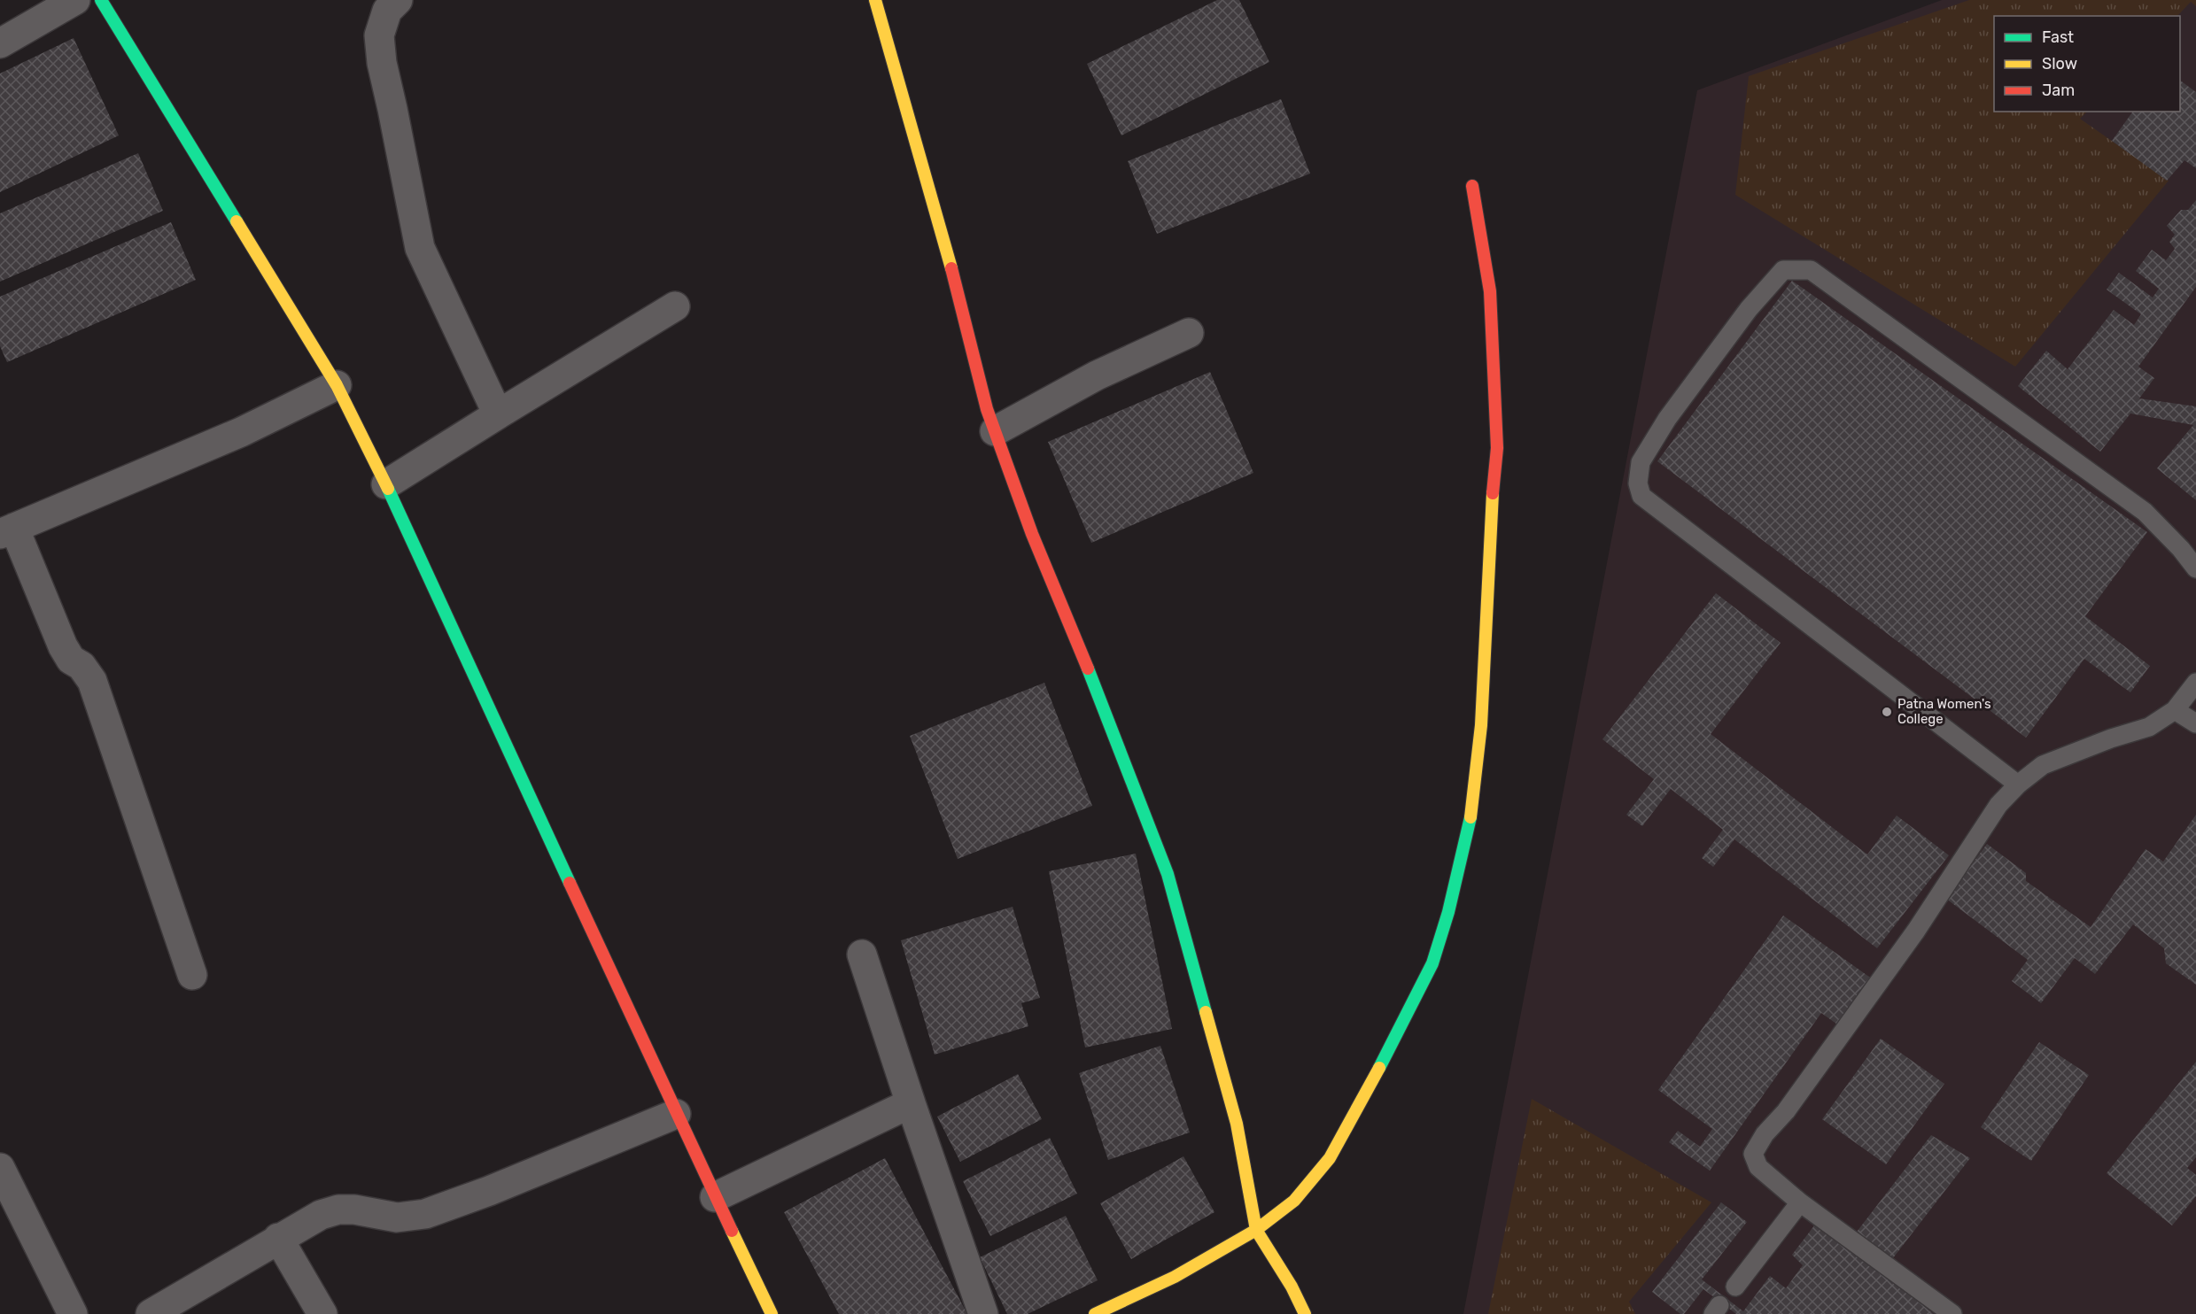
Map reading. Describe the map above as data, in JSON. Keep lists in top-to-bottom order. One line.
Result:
{"places":["Patna Women's College"],"legend":["Fast","Slow","Jam"]}
